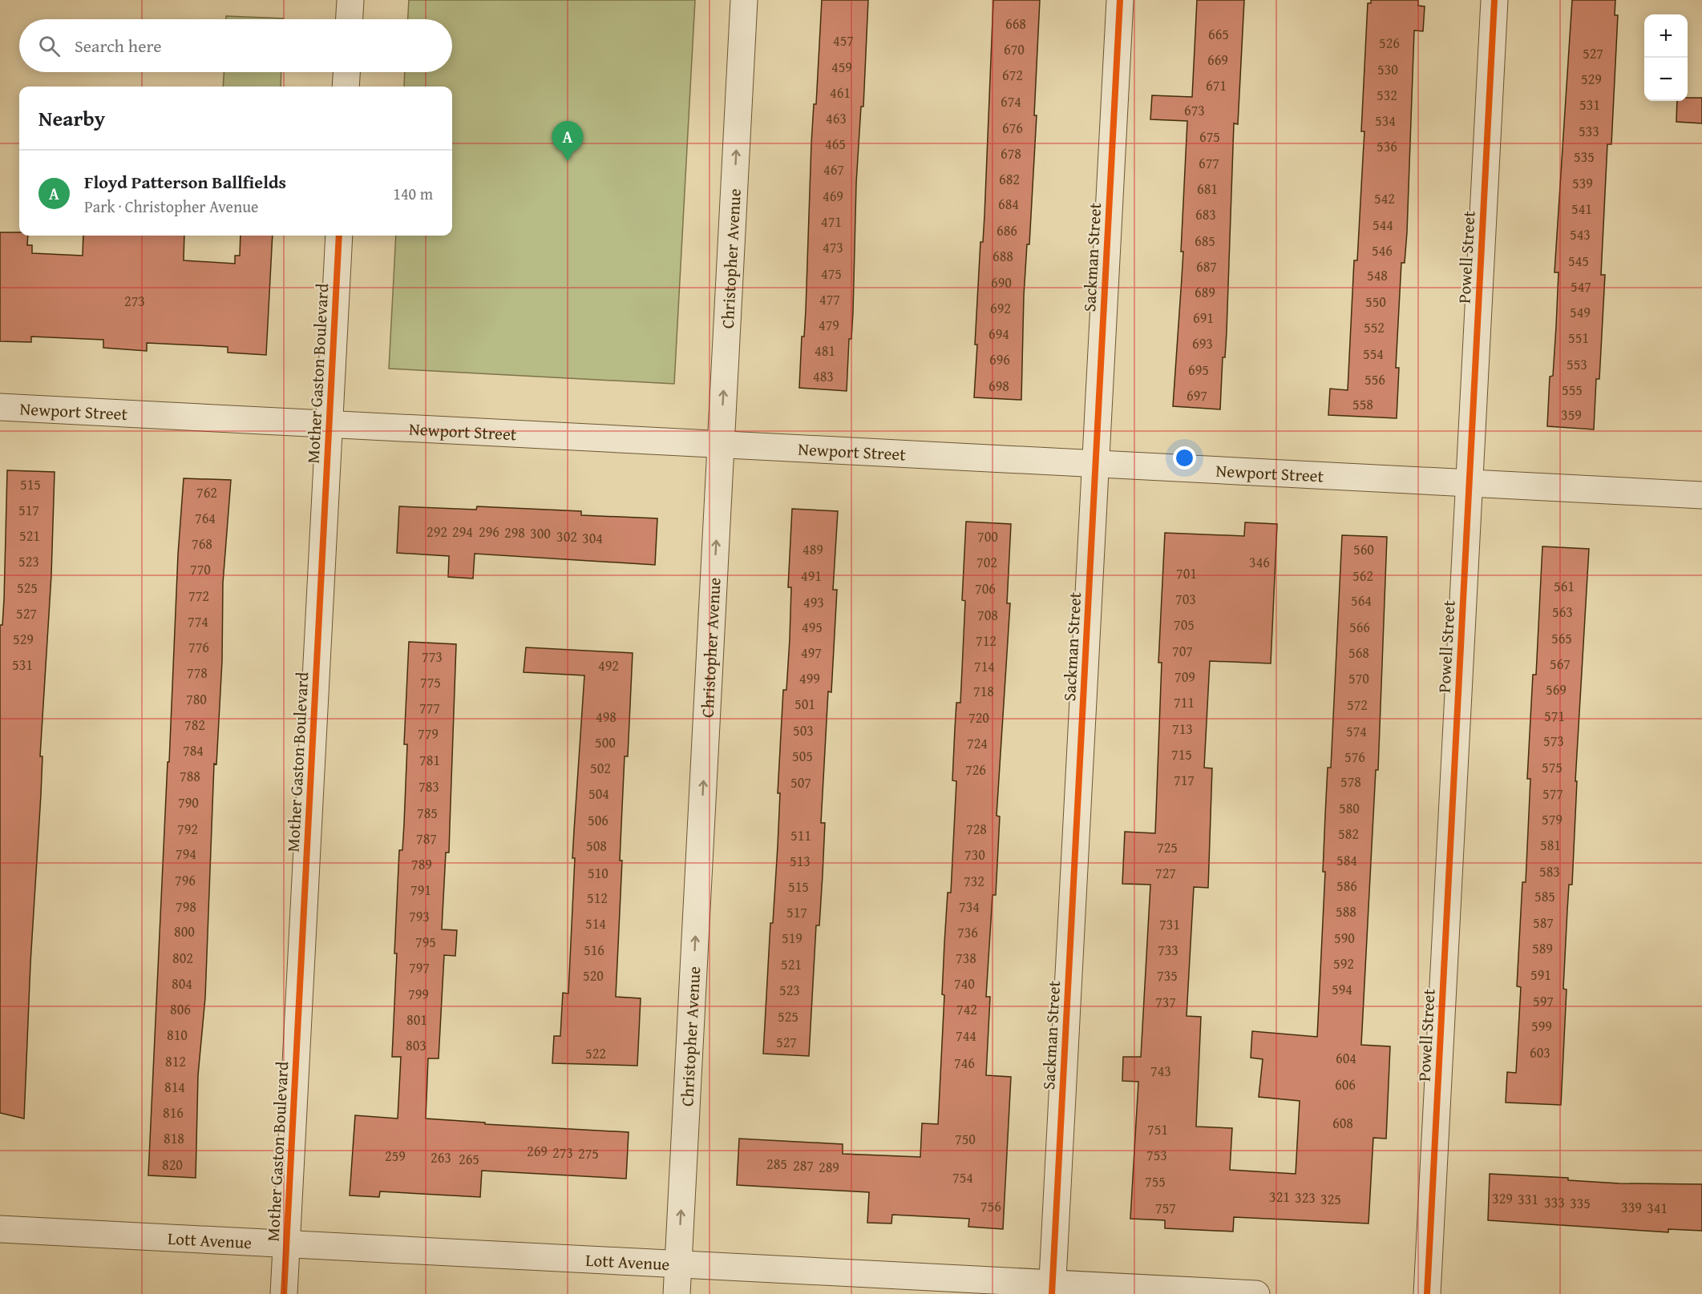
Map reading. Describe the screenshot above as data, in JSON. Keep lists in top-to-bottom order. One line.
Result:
{"streets":{"street":["Sackman Street","Powell Street","Christopher Avenue","Mother Gaston Boulevard","Newport Street","Lott Avenue"]},"crossings":[["Sackman Street","Newport Street"],["Sackman Street","Lott Avenue"],["Powell Street","Newport Street"],["Christopher Avenue","Newport Street"],["Christopher Avenue","Lott Avenue"],["Mother Gaston Boulevard","Newport Street"],["Mother Gaston Boulevard","Lott Avenue"]],"one_way":["Christopher Avenue"],"house_numbers":["668","665","457","526","670","527","669","459","530","672","529","671","461","532","674","531","673","463","534","676","533","675","465","536","678","535","677","467","682","539","681","469","542","684","541","683","471","544","686","543","685","473","546","688","545","687","475","548","690","547","689","477","273","550","692","549","691","479","552","694","551","693","481","554","696","553","695","483","556","698","555","697","558","359","515","762","517","764","292","294","296","298","300","521","302","700","304","768","489","560","523","702","346","770","701","491","562","561","525","706","772","703","564","493","563","527","708","774","705","495","566","565","529","712","776","707","497","568","773","567","531","492","714","778","709","499","570","775","569","718","780","711","501","572","777","571","498","720","782","713","503","574","779","573","500","724","784","715","505","576","781","575","502","726","788","717","578","507","783","504","577","790","580","785","579","506","792","728","582","511","787","581","508","725","794","730","584","513","789","583","510","727","796","732","586","515","791","585","512","798","734","588","517","793","587","514","731","800","736","519","590","795","589","516","733","802","738","592","521","797","591","520","735","804","740","594","523","799","597","737","806","742","525","801","599","810","744","527","803","603","522","604","812","746","743","606","814","816","608","751","818","750","269","273","275","753","259","263","265","285","820","287","289","754","755","321","323","329","325","331","333","335","756","339","757","341"],"page":{"map_buttons":["+","−"],"search":"Search here","heading":"Nearby","pins":"A","list":[{"mark":"A","name":"Floyd Patterson Ballfields","note":"Park · Christopher Avenue","value":"140 m"}]}}
